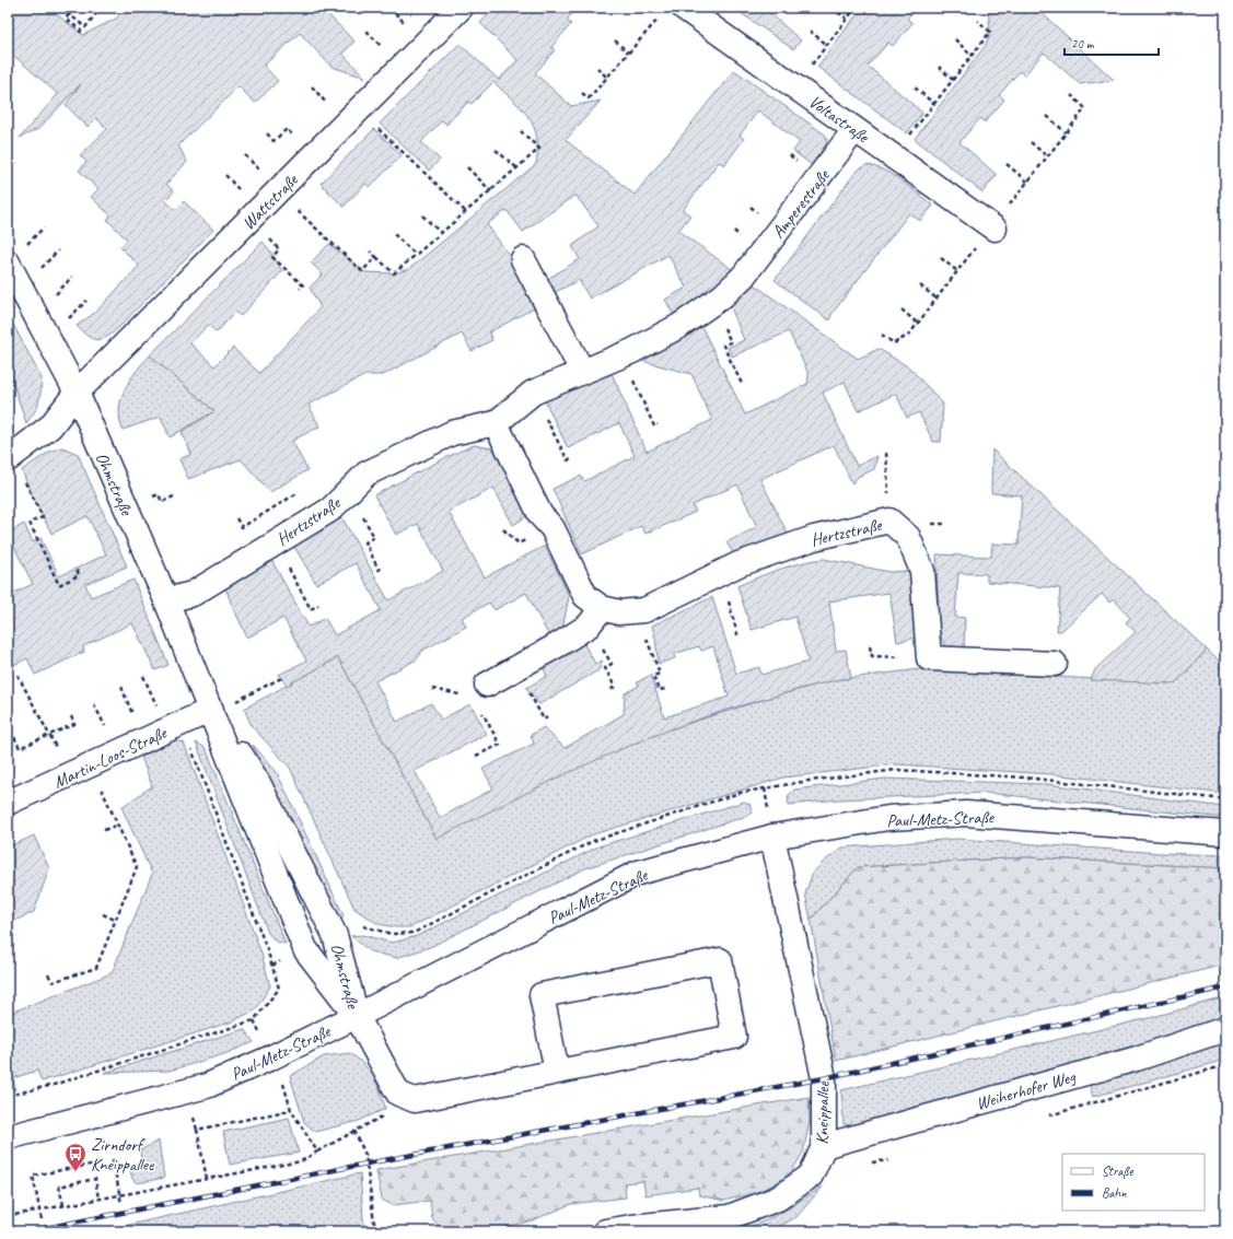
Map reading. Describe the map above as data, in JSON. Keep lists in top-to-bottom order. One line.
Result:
{"streets":{"street":["Voltastraße","Wattstraße","Amperestraße","Ohmstraße","Hertzstraße","Martin-Loos-Straße","Paul-Metz-Straße","Weiherhofer Weg","Kneippallee"]},"crossings":[["Voltastraße","Amperestraße"],["Wattstraße","Ohmstraße"],["Amperestraße","Hertzstraße"],["Ohmstraße","Hertzstraße"],["Ohmstraße","Martin-Loos-Straße"],["Ohmstraße","Paul-Metz-Straße"],["Paul-Metz-Straße","Kneippallee"],["Weiherhofer Weg","Kneippallee"]],"places":{"bus stop":["Zirndorf Kneippallee"]},"legend":["Straße","Bahn"],"scale_bar":"20 m"}
